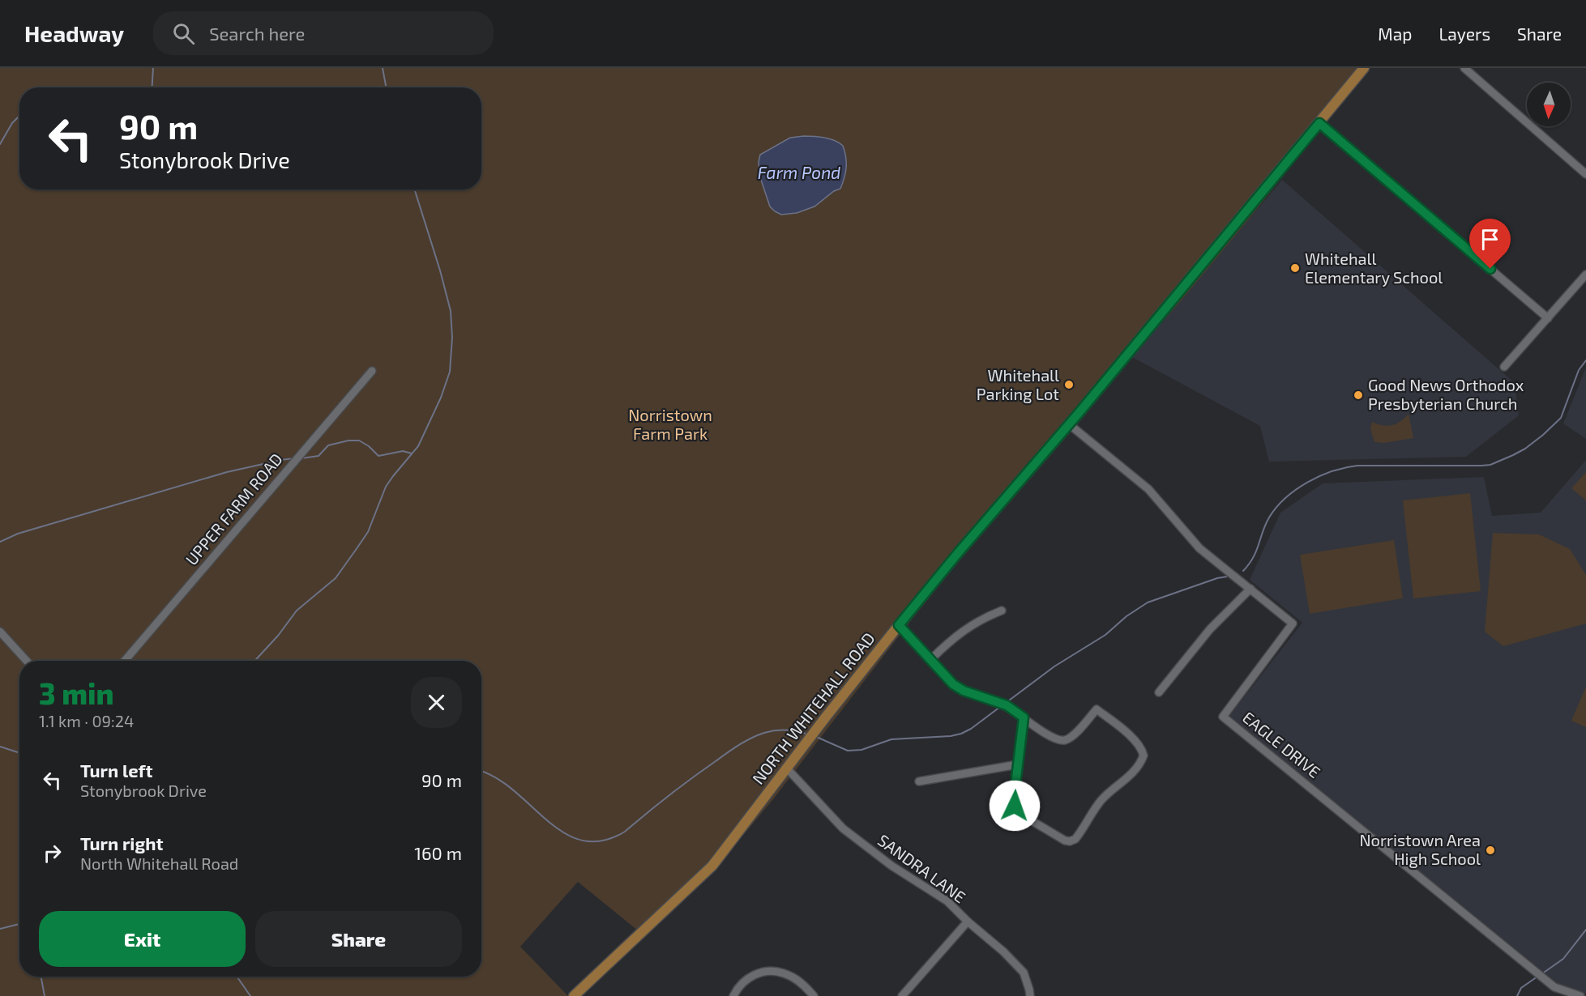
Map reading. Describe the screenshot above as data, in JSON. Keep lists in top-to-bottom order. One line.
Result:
{"streets":{"main road":["NORTH WHITEHALL ROAD"],"street":["UPPER FARM ROAD","EAGLE DRIVE","SANDRA LANE"]},"crossings":[["NORTH WHITEHALL ROAD","EAGLE DRIVE"],["NORTH WHITEHALL ROAD","SANDRA LANE"]],"water":["Farm Pond"],"parks":["Norristown Farm Park"],"places":["Whitehall Elementary School","Whitehall Parking Lot","Good News Orthodox Presbyterian Church","Norristown Area High School"],"north":"bottom","page":{"header":"Headway","search":"Search here","nav":["Map","Layers","Share"],"turn":["90 m","Stonybrook Drive"],"heading":["3 min","1.1 km · 09:24"],"list":[{"name":"Turn left","note":"Stonybrook Drive","value":"90 m"},{"name":"Turn right","note":"North Whitehall Road","value":"160 m"}],"buttons":["Exit","Share"]}}
